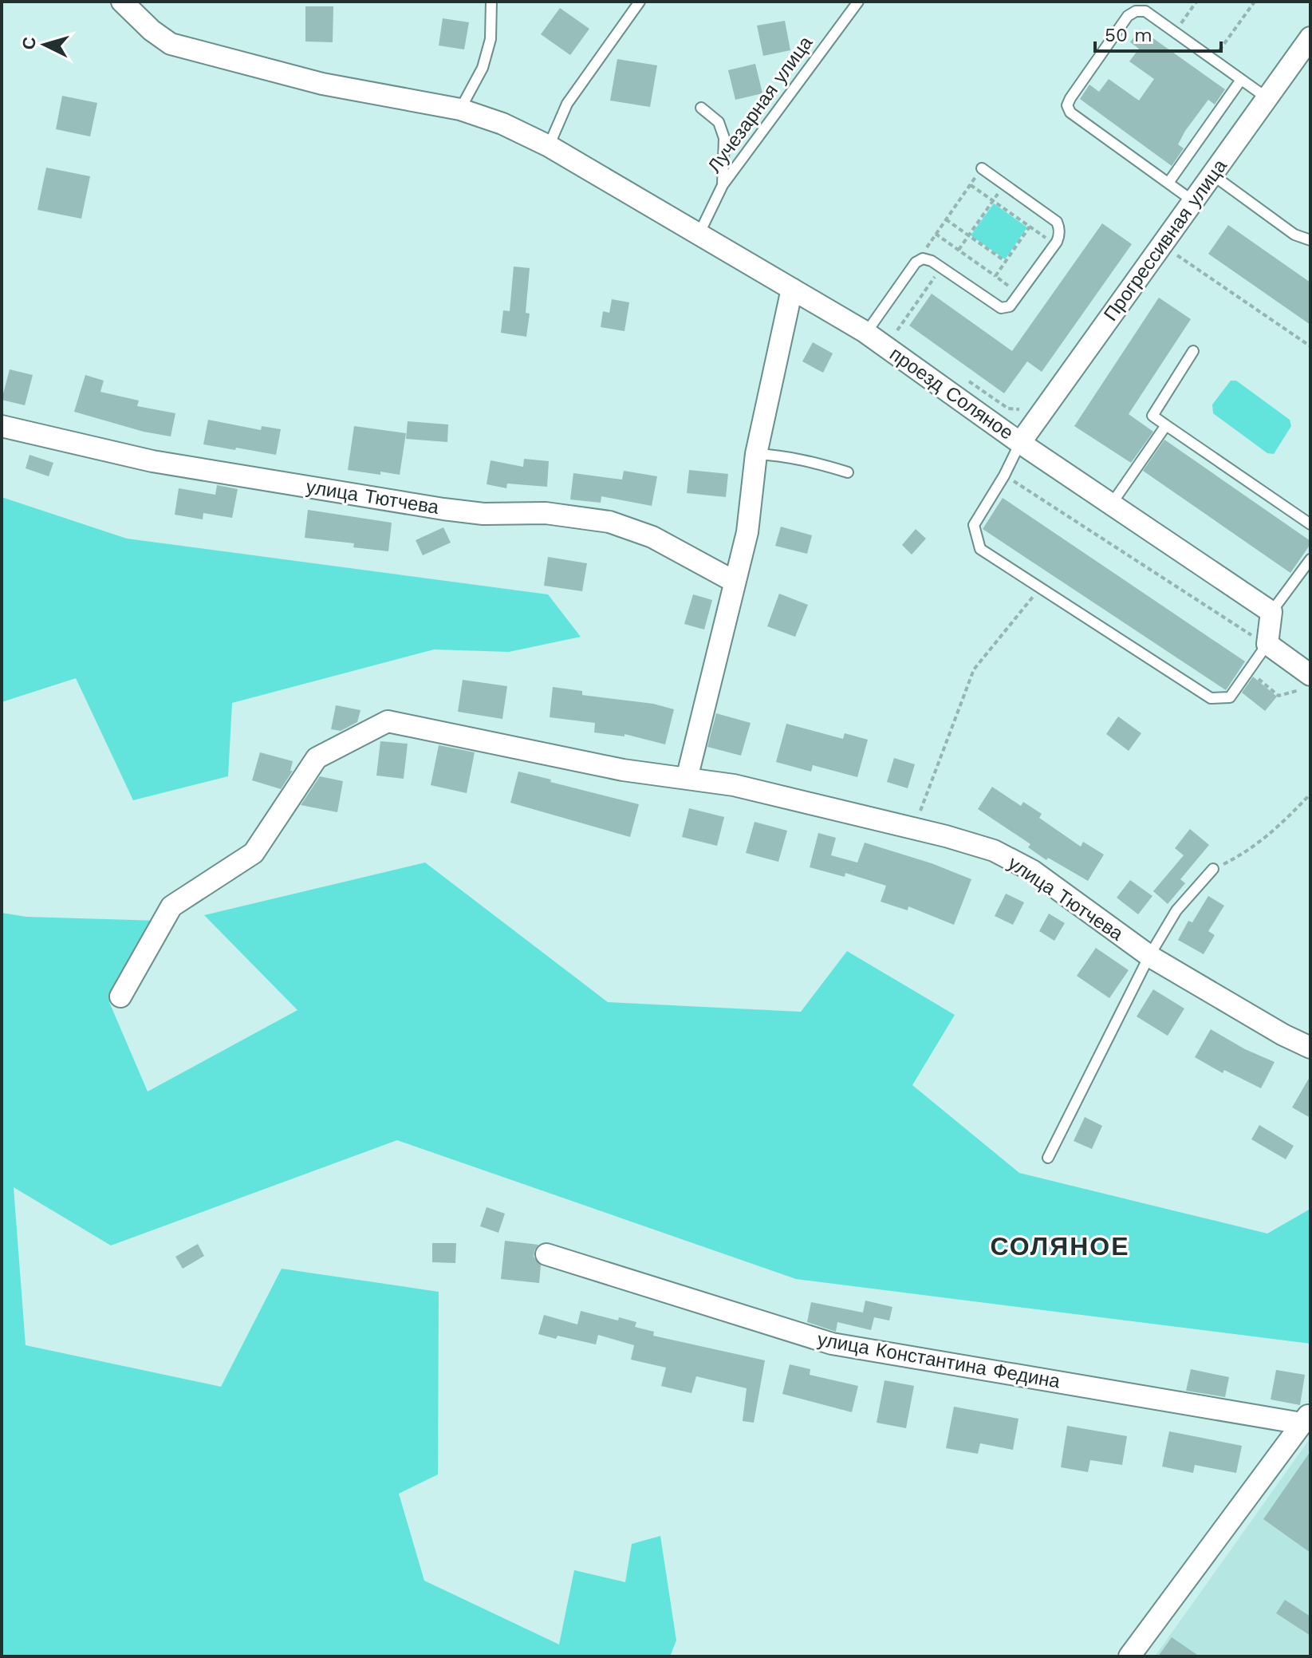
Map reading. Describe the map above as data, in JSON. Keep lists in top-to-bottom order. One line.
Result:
{"streets":{"street":["Прогрессивная улица","проезд Соляное","улица Тютчева","улица Константина Федина"],"lane":["Лучезарная улица"]},"crossings":[["Лучезарная улица","проезд Соляное"],["Прогрессивная улица","проезд Соляное"]],"districts":["СОЛЯНОЕ"],"scale_bar":"50 m","north":"left"}
